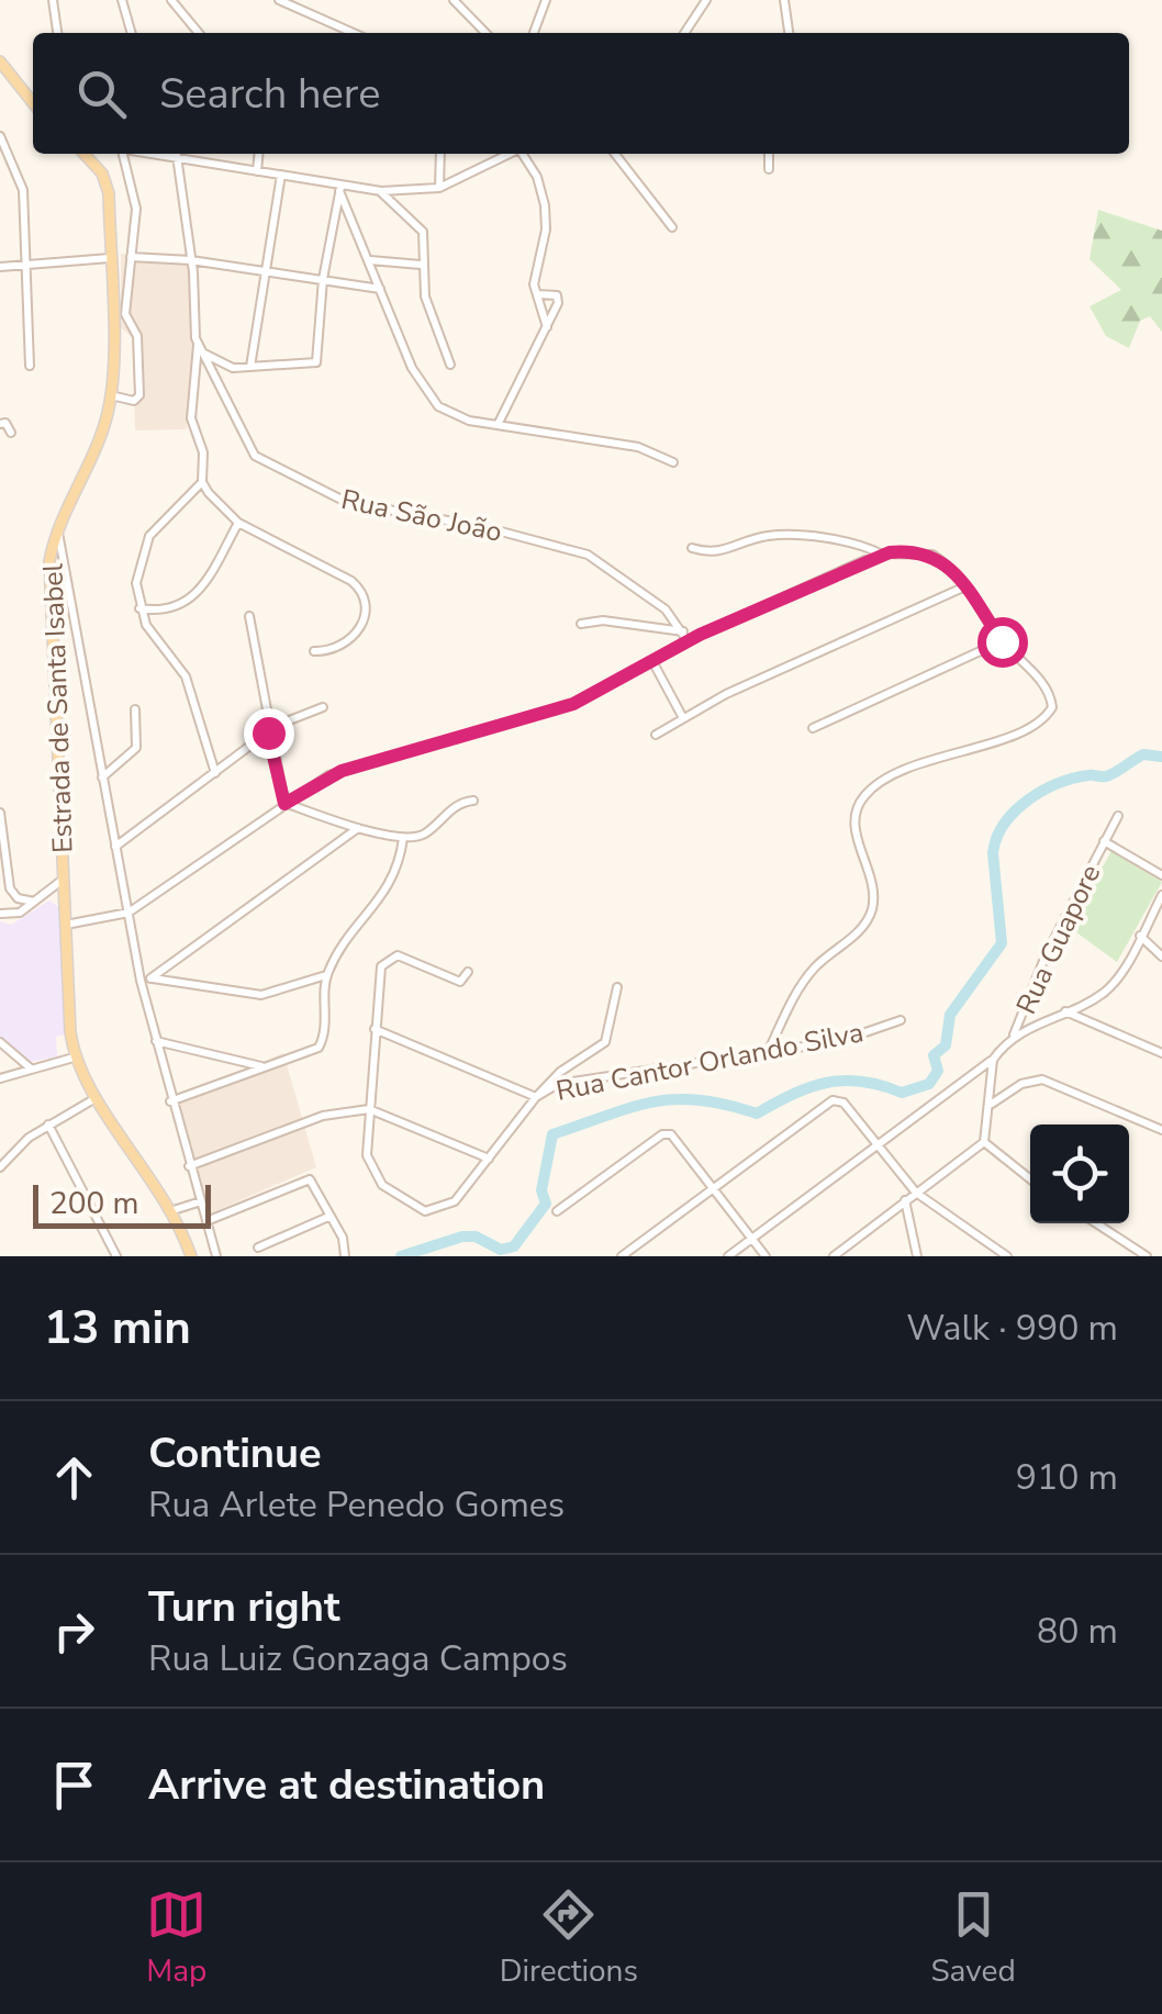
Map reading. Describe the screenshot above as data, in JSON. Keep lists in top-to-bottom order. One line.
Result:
{"streets":{"main road":["Estrada de Santa Isabel"],"street":["Rua São João","Rua Guapore","Rua Cantor Orlando Silva"]},"scale_bar":"200 m","page":{"search":"Search here","scale":"200 m","heading":["13 min","Walk · 990 m"],"list":[["Continue","Rua Arlete Penedo Gomes","910 m"],["Turn right","Rua Luiz Gonzaga Campos","80 m"],"Arrive at destination"],"nav":["Map","Directions","Saved"]}}
